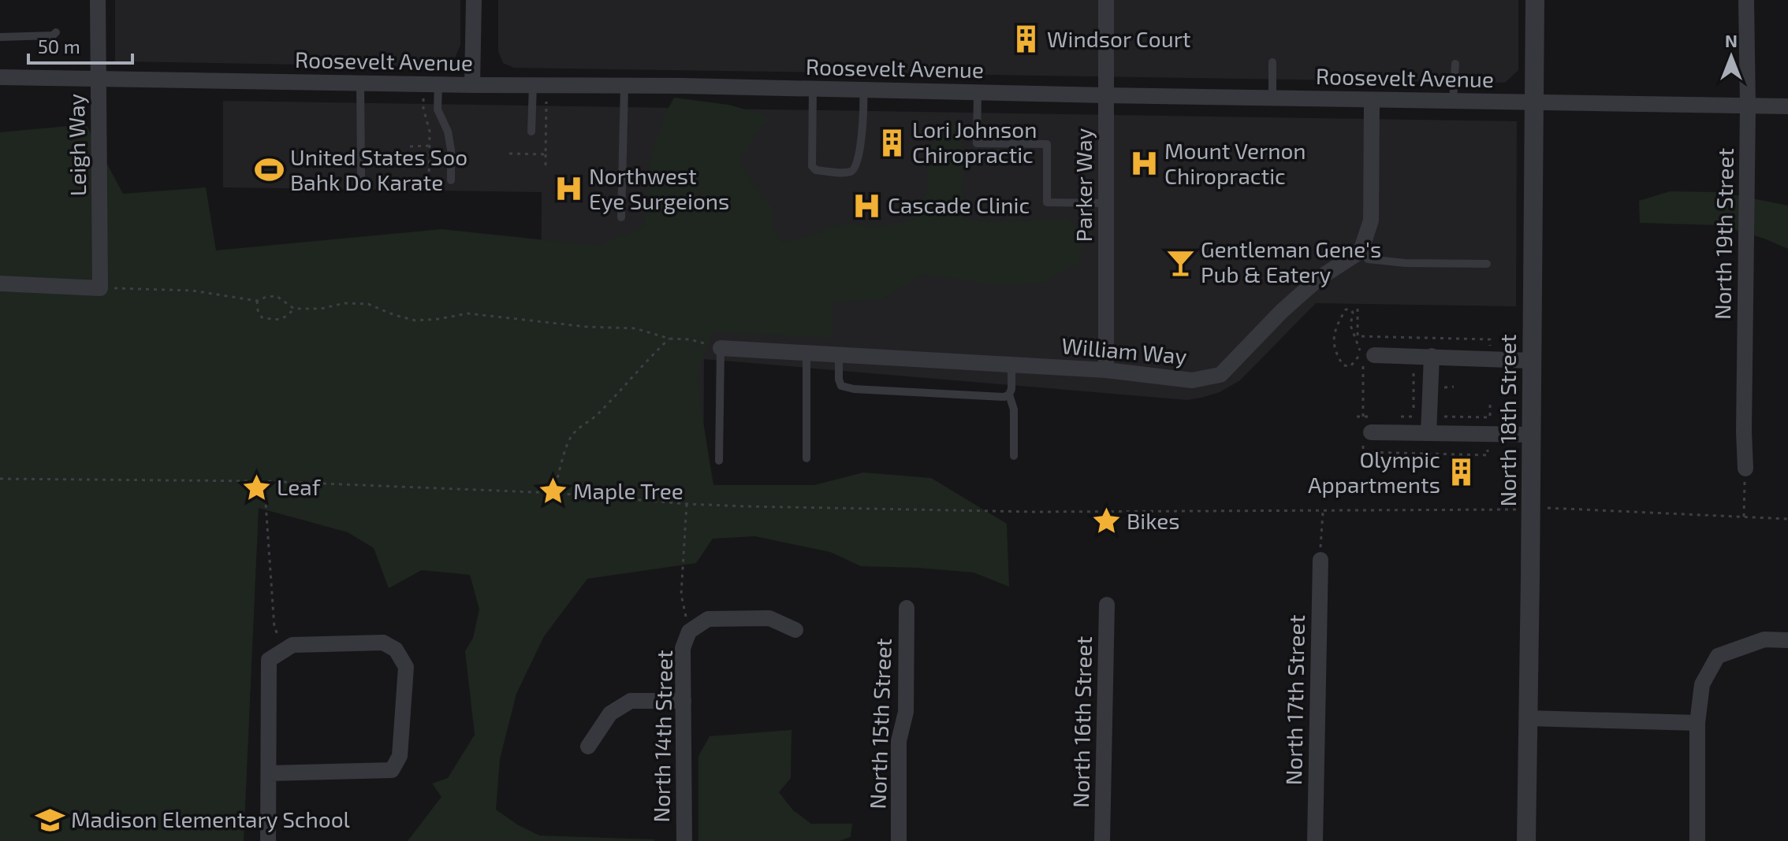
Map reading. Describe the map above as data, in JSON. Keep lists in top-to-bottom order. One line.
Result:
{"streets":{"street":["Roosevelt Avenue","Leigh Way","Parker Way","North 19th Street","William Way","North 18th Street","North 17th Street","North 16th Street","North 15th Street","North 14th Street"]},"crossings":[["Roosevelt Avenue","Leigh Way"],["Roosevelt Avenue","Parker Way"],["Roosevelt Avenue","North 19th Street"],["Roosevelt Avenue","North 18th Street"],["Parker Way","William Way"]],"places":{"building":["Windsor Court","Lori Johnson Chiropractic","Olympic Appartments"],"hospital":["Mount Vernon Chiropractic","Northwest Eye Surgeions","Cascade Clinic"],"sports":["United States Soo Bahk Do Karate"],"bar":["Gentleman Gene's Pub & Eatery"],"place":["Leaf","Maple Tree","Bikes"],"school or university":["Madison Elementary School"]},"scale_bar":"50 m","north":"top"}
